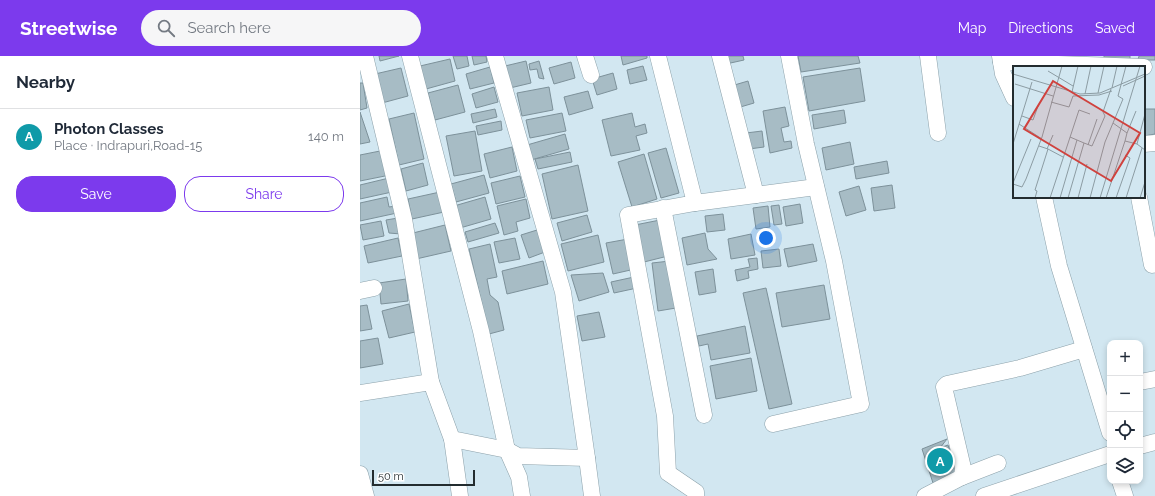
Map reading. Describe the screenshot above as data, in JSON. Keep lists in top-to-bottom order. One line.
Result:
{"scale_bar":"50 m","page":{"header":"Streetwise","search":"Search here","nav":["Map","Directions","Saved"],"heading":"Nearby","list":[{"mark":"A","name":"Photon Classes","note":"Place · Indrapuri,Road-15","value":"140 m"}],"buttons":["Save","Share"],"map_buttons":["+","−"],"pins":"A","scale":"50 m"}}
